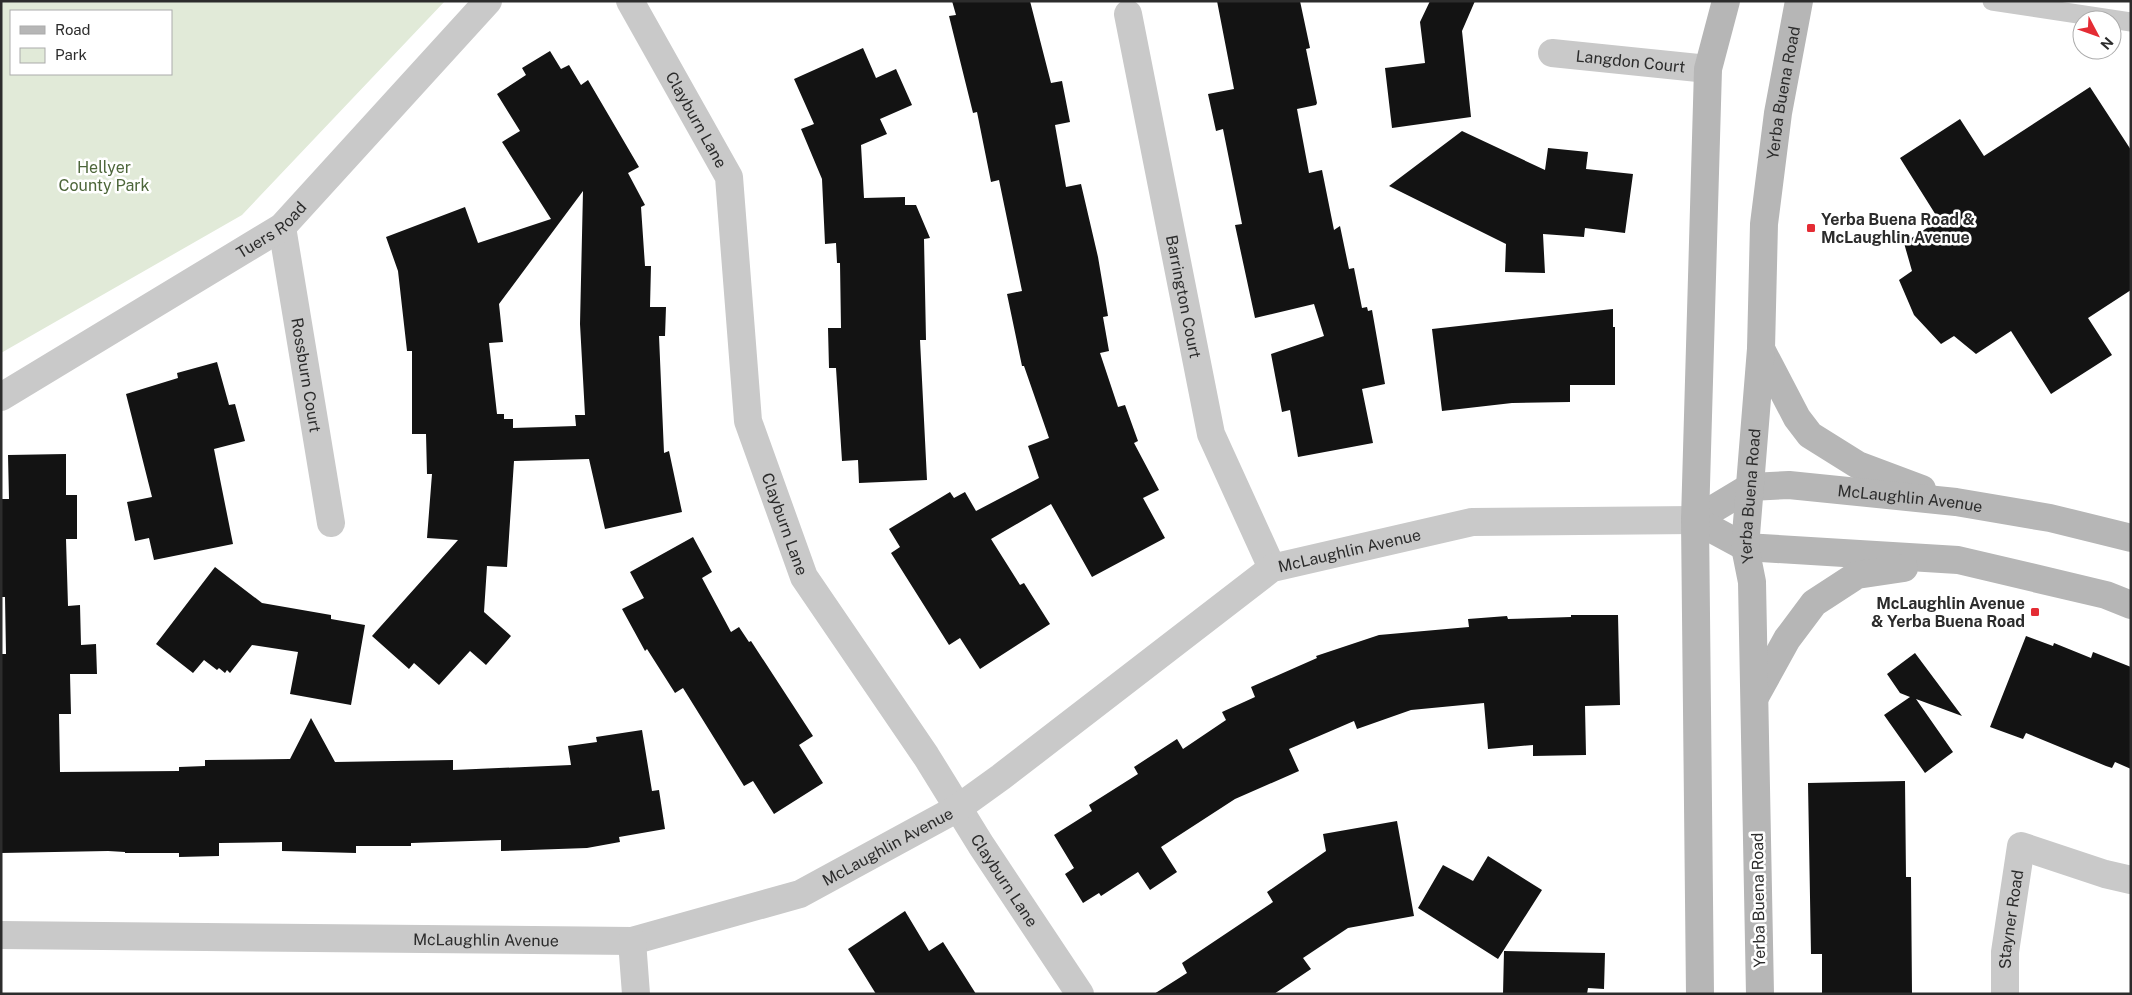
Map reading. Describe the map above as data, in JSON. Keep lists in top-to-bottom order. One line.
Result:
{"streets":{"main road":["Yerba Buena Road","McLaughlin Avenue"],"street":["Langdon Court","Clayburn Lane","Tuers Road","Barrington Court","Rossburn Court","Stayner Road"]},"crossings":[["Yerba Buena Road","McLaughlin Avenue"],["Clayburn Lane","McLaughlin Avenue"],["Tuers Road","Rossburn Court"],["Barrington Court","McLaughlin Avenue"]],"parks":["Hellyer County Park"],"places":{"transit":["Yerba Buena Road & McLaughlin Avenue","McLaughlin Avenue & Yerba Buena Road"]},"legend":["Road","Park"],"north":"bottom right"}
